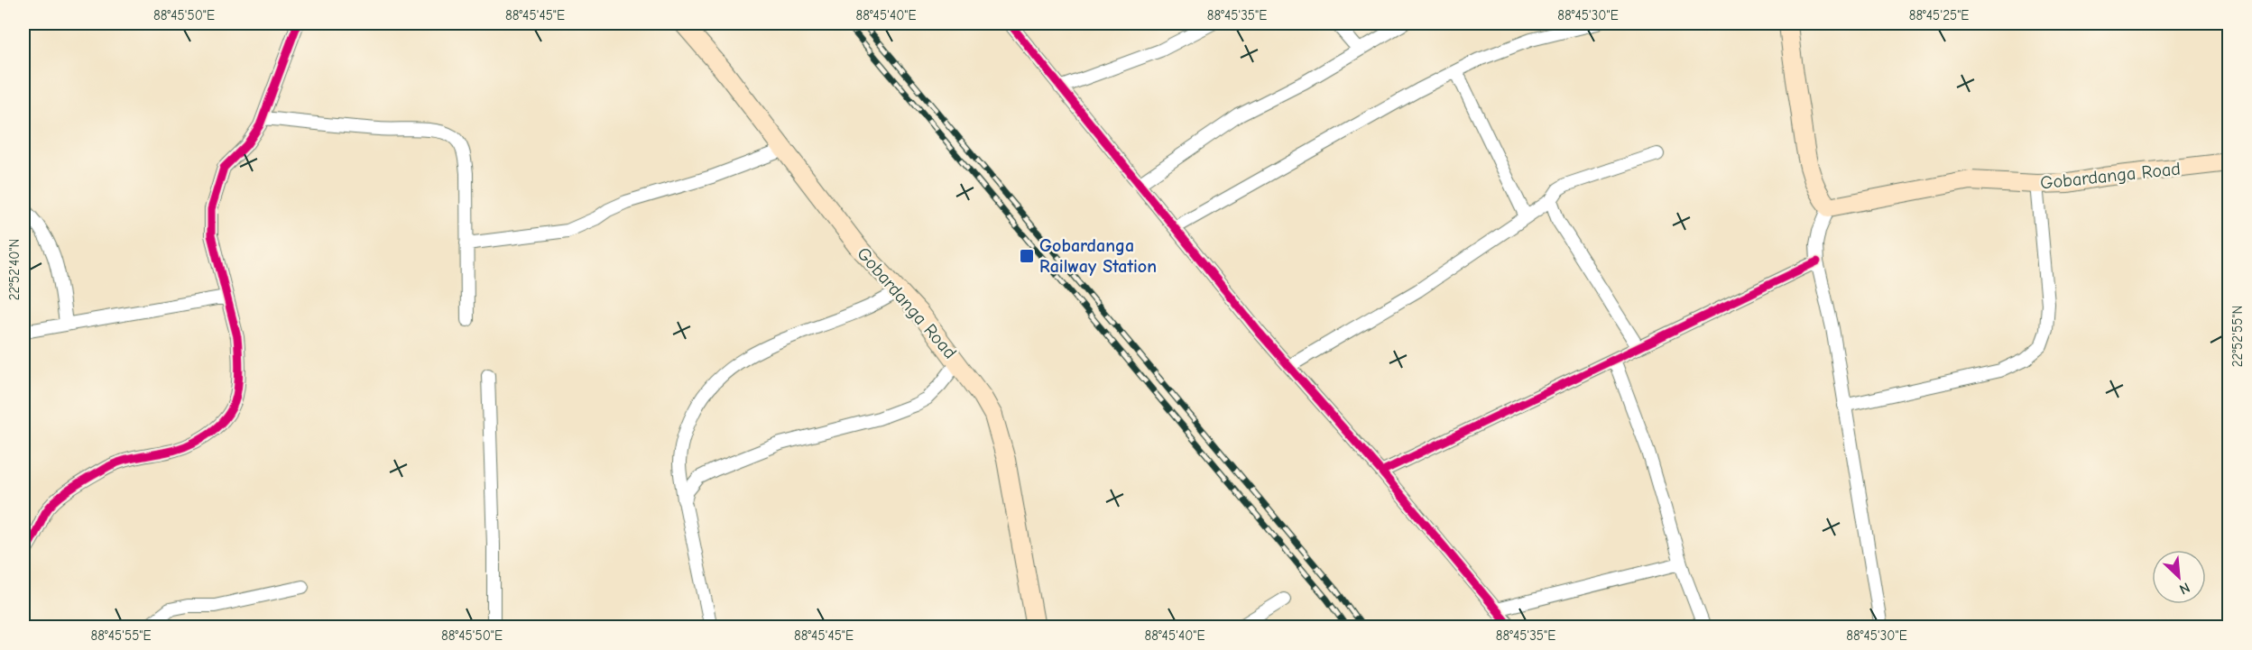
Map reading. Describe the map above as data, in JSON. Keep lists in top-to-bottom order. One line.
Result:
{"streets":{"main road":["Gobardanga Road"]},"places":{"transit":["Gobardanga Railway Station"]},"north":"bottom right","coordinates":["88°45'50\"E","88°45'45\"E","88°45'40\"E","88°45'35\"E","88°45'30\"E","88°45'25\"E","22°52'40\"N","22°52'55\"N","88°45'55\"E"]}
